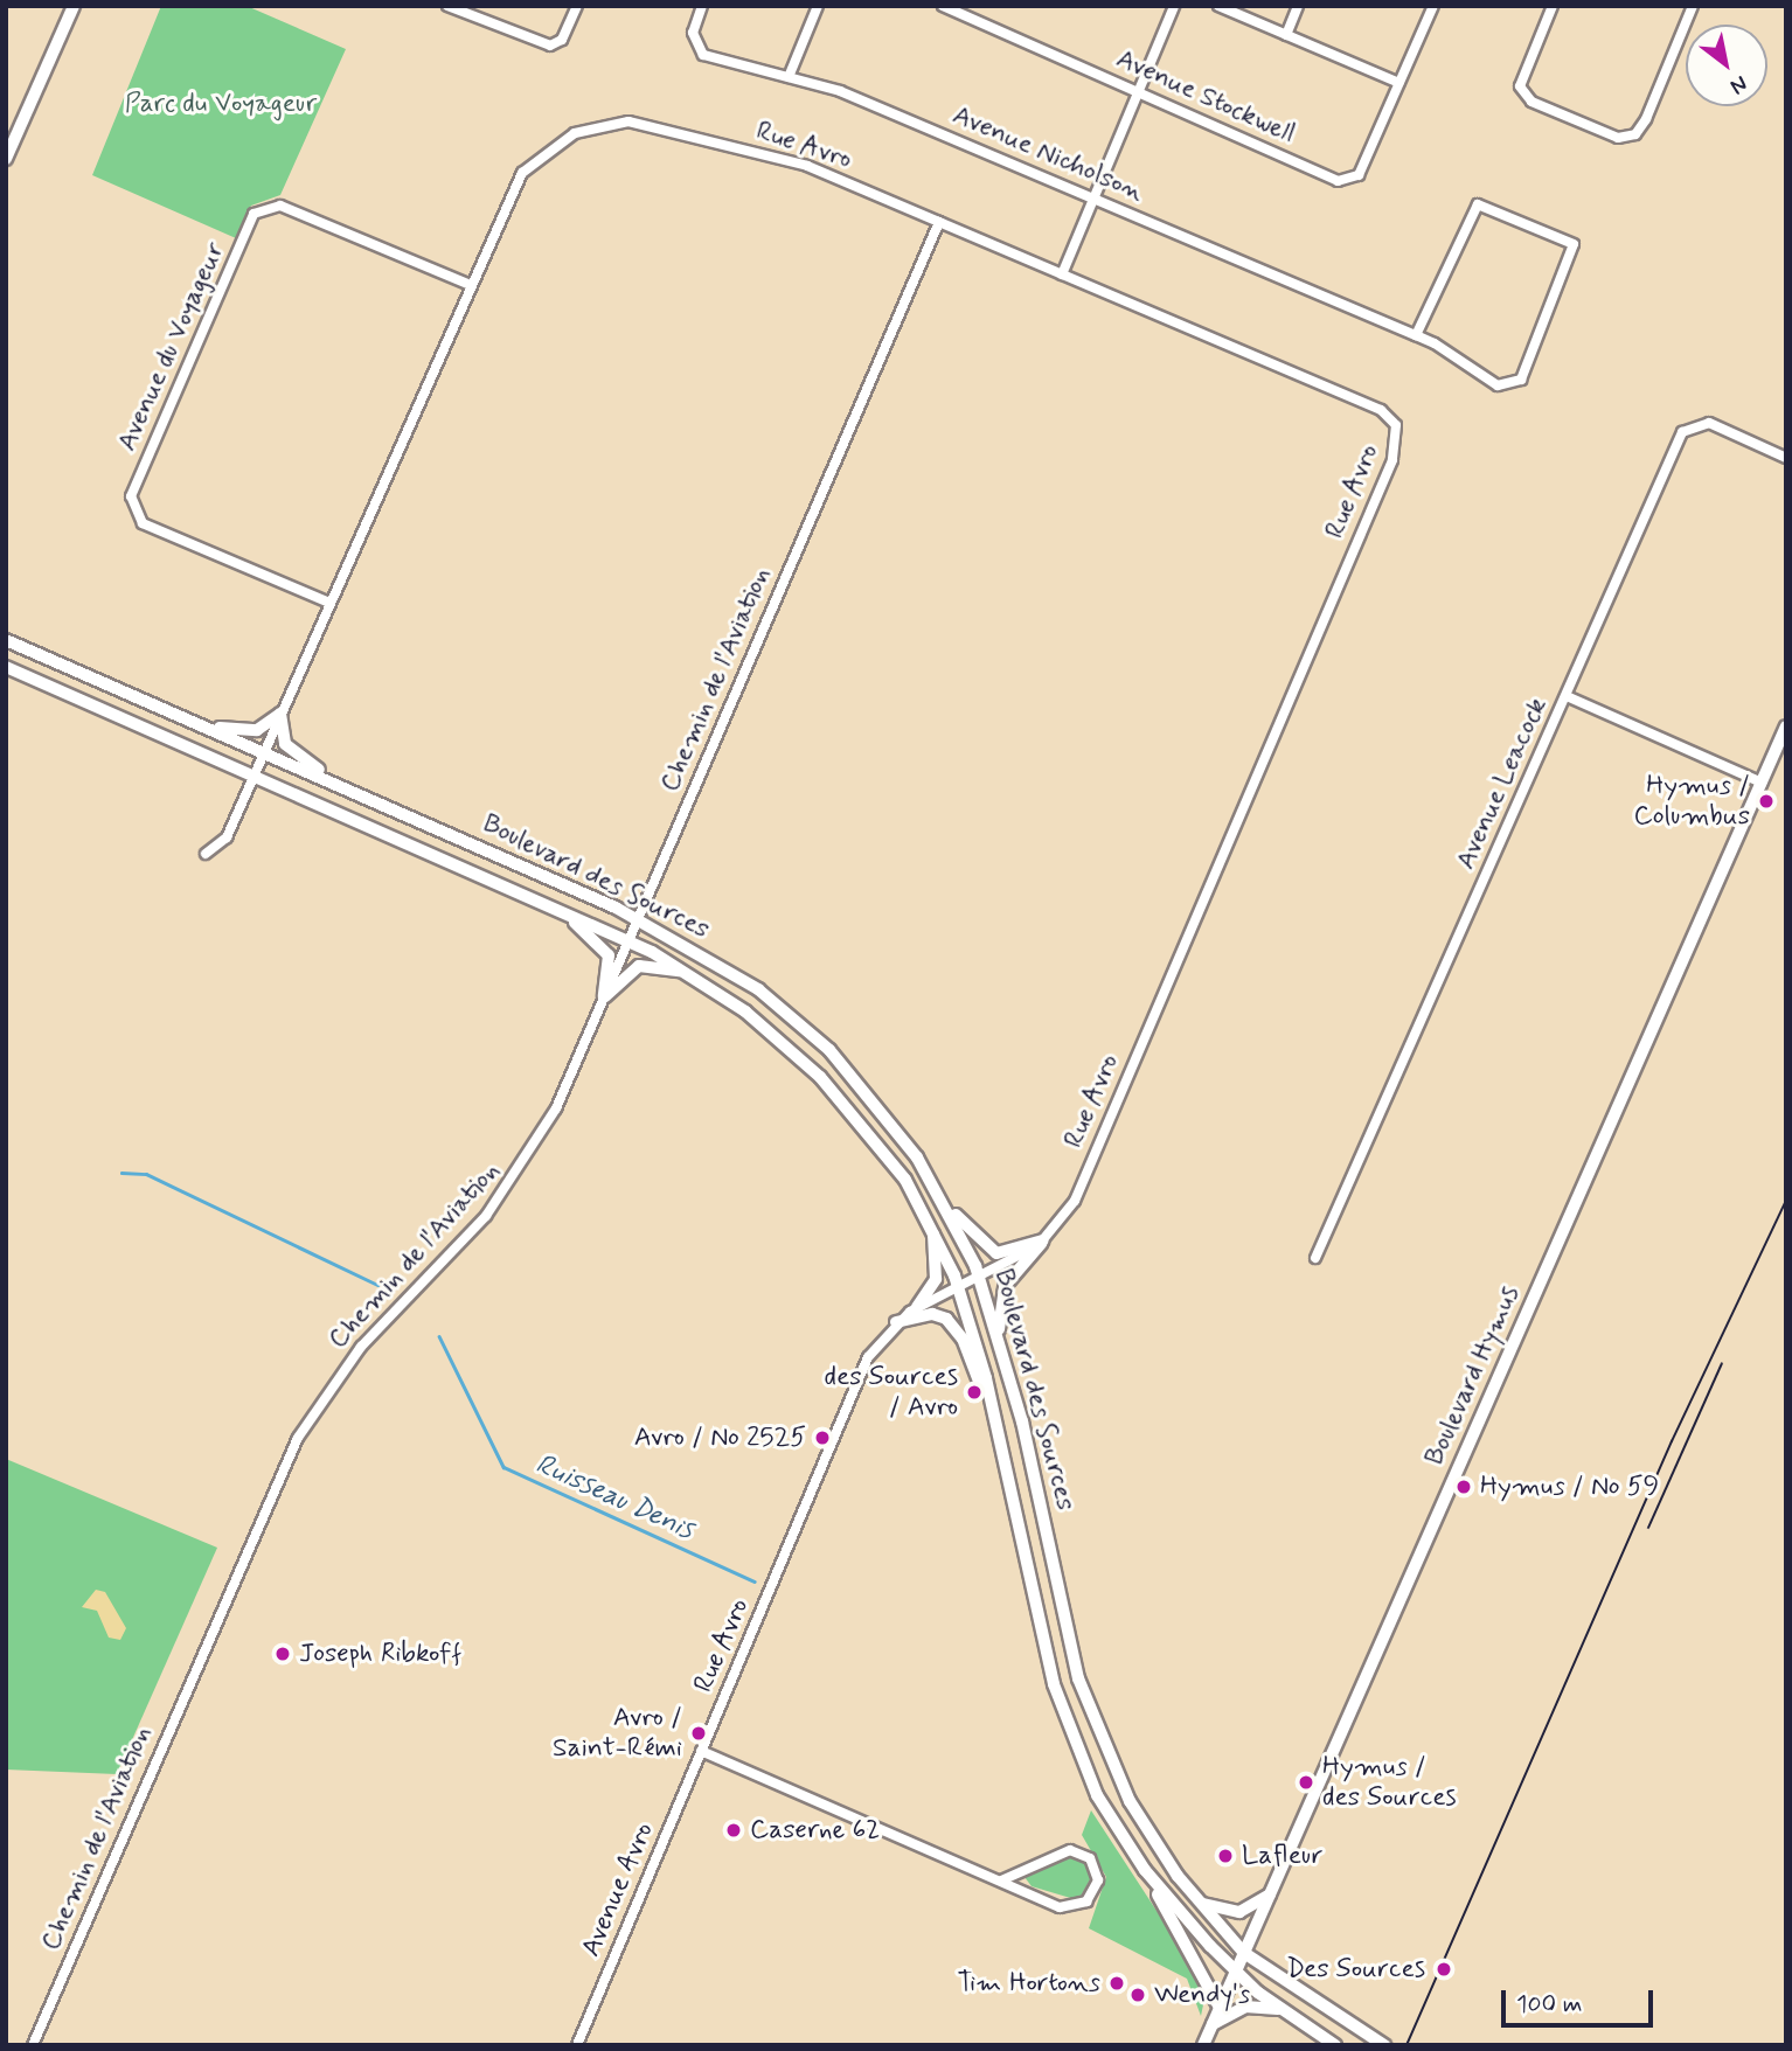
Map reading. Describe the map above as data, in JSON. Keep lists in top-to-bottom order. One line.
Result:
{"streets":{"main road":["Boulevard des Sources","Boulevard Hymus"],"street":["Avenue Stockwell","Rue Avro","Avenue Nicholson","Avenue du Voyageur","Chemin de l'Aviation","Avenue Leacock","Avenue Avro"]},"crossings":[["Rue Avro","Avenue du Voyageur"],["Rue Avro","Chemin de l'Aviation"],["Rue Avro","Boulevard des Sources"],["Rue Avro","Avenue Avro"],["Chemin de l'Aviation","Boulevard des Sources"],["Boulevard des Sources","Boulevard Hymus"]],"water":["Ruisseau Denis"],"parks":["Parc du Voyageur"],"places":["Hymus / Columbus","des Sources / Avro","Avro / No 2525","Hymus / No 59","Joseph Ribkoff","Avro / Saint-Rémi","Hymus / des Sources","Caserne 62","Lafleur","Des Sources","Tim Hortons","Wendy's"],"scale_bar":"100 m","north":"bottom right"}
